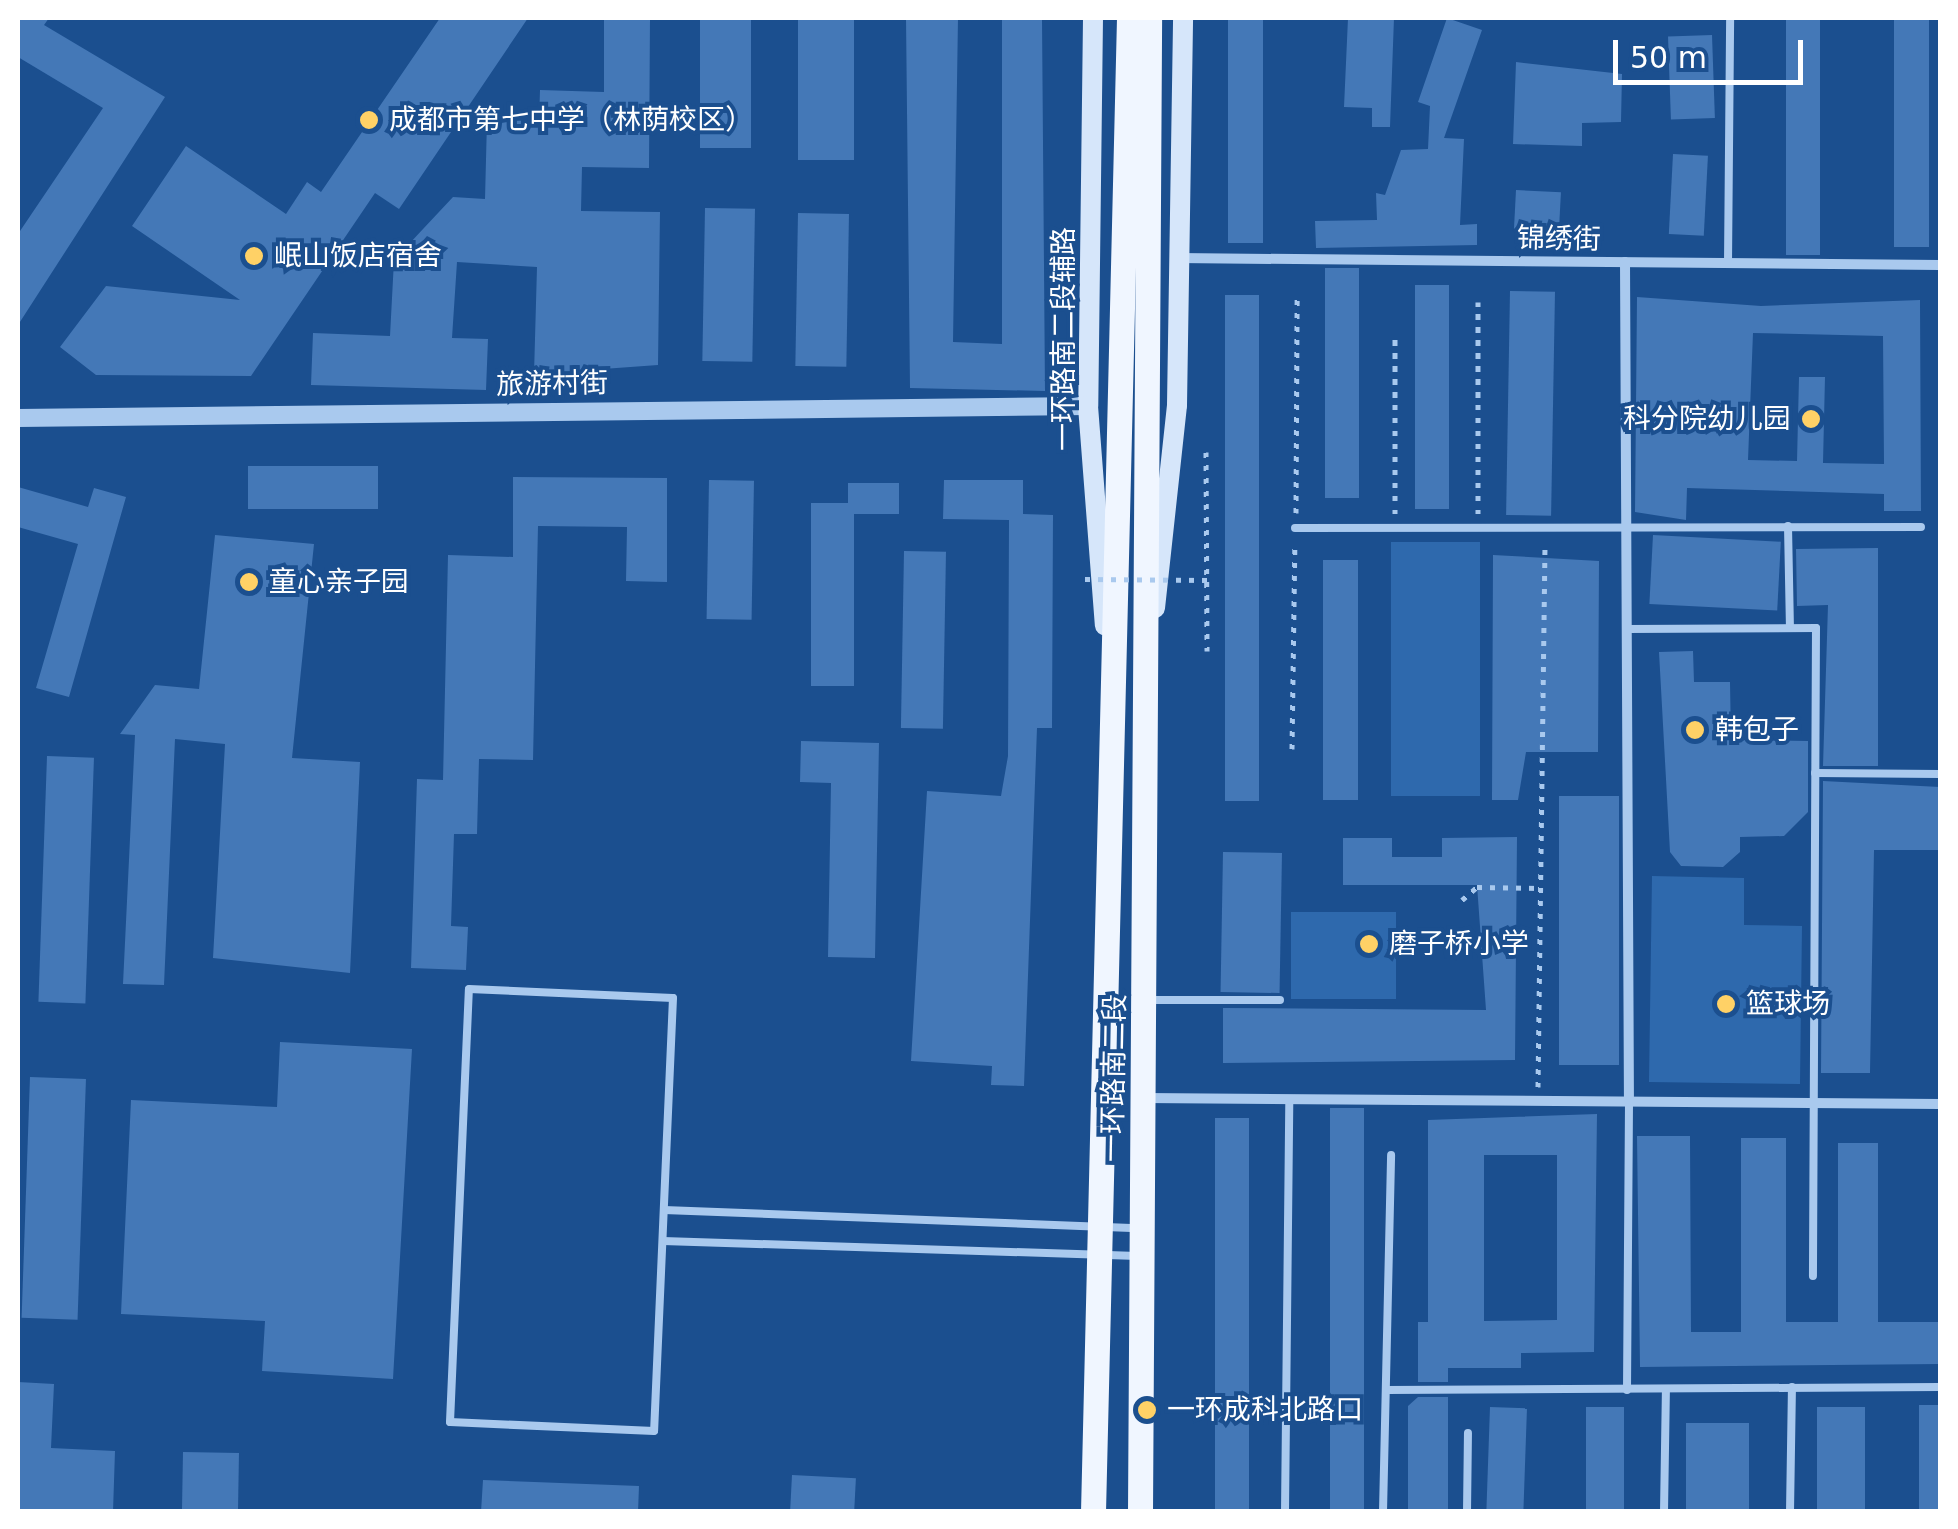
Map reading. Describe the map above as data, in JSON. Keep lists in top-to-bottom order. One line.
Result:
{"streets":{"main road":["一环路南二段辅路","一环路南二段"],"street":["锦绣街","旅游村街"]},"crossings":[["一环路南二段辅路","旅游村街"],["一环路南二段辅路","一环路南二段"]],"places":["成都市第七中学（林荫校区）","岷山饭店宿舍","科分院幼儿园","童心亲子园","韩包子","磨子桥小学","篮球场","一环成科北路口"],"scale_bar":"50 m"}
